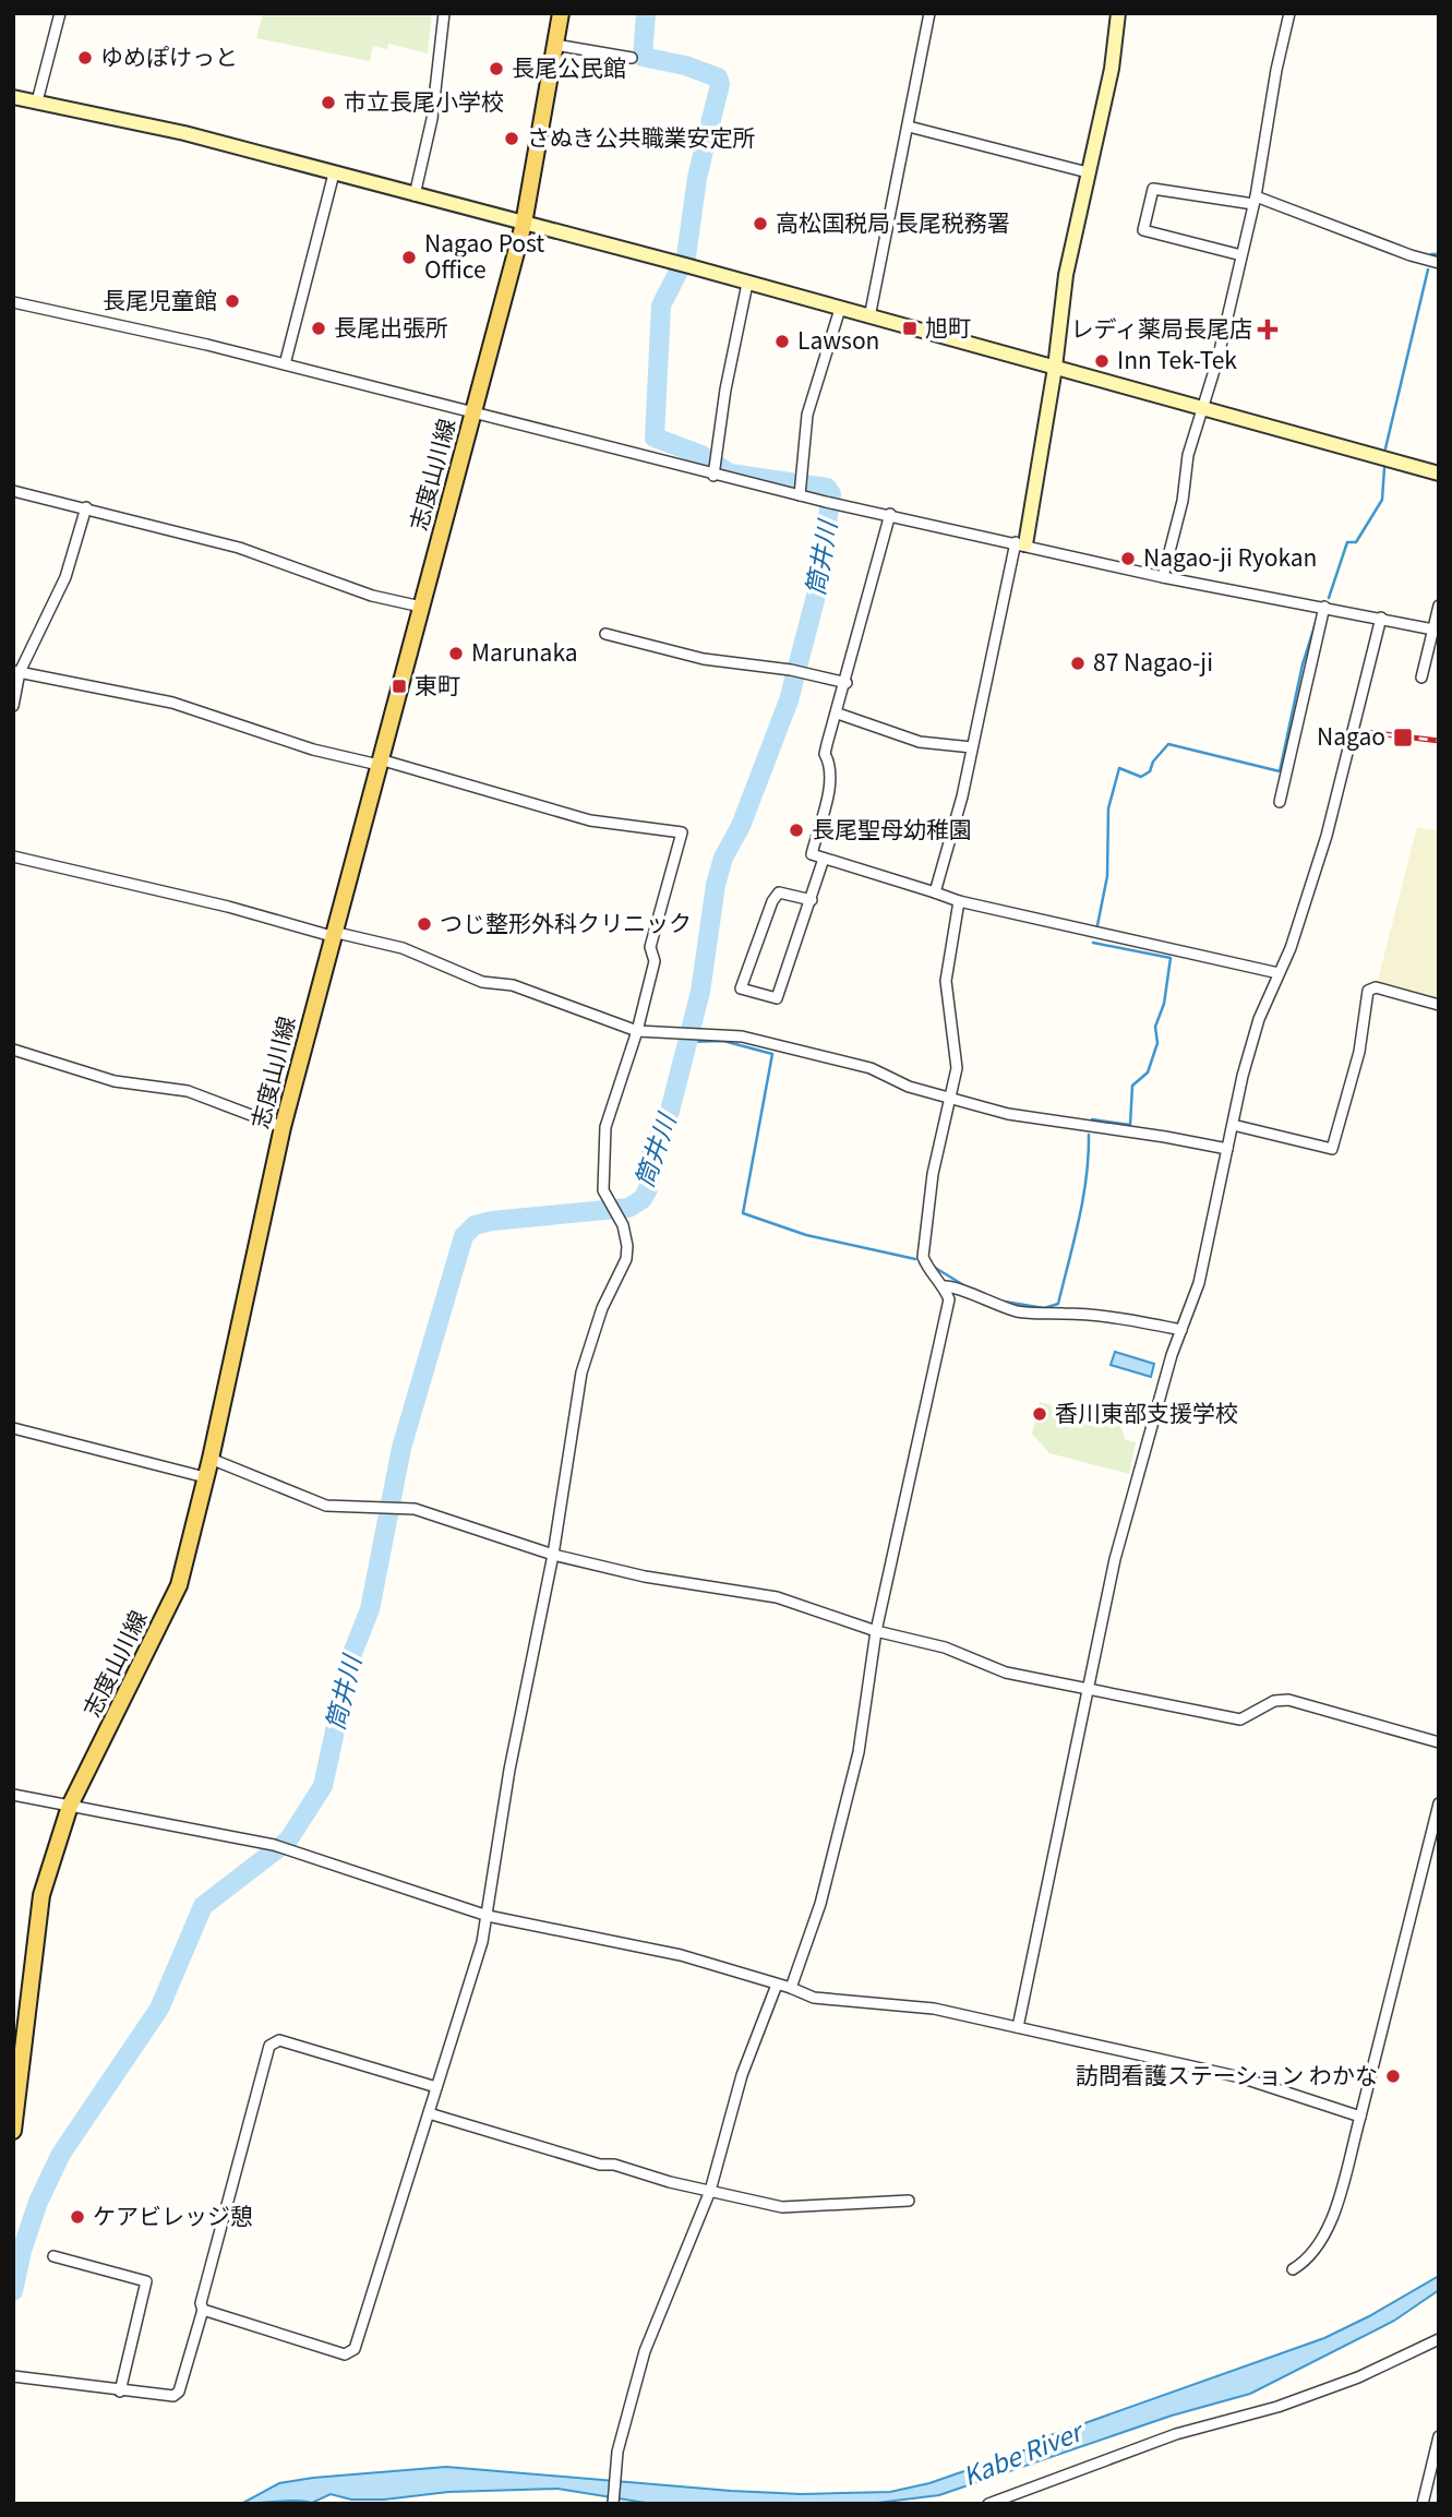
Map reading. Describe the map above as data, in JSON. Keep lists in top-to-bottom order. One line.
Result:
{"streets":{"main road":["志度山川線"]},"water":["筒井川","Kabe River"],"places":{"other":["ゆめぽけっと","長尾公民館","市立長尾小学校","さぬき公共職業安定所","高松国税局 長尾税務署","Nagao Post Office","長尾児童館","長尾出張所","Lawson","Inn Tek-Tek","Nagao-ji Ryokan","Marunaka","87 Nagao-ji","長尾聖母幼稚園","つじ整形外科クリニック","香川東部支援学校","訪問看護ステーション わかな","ケアビレッジ憩"],"transit":["旭町","東町","Nagao"],"health":["レディ薬局長尾店"]}}
